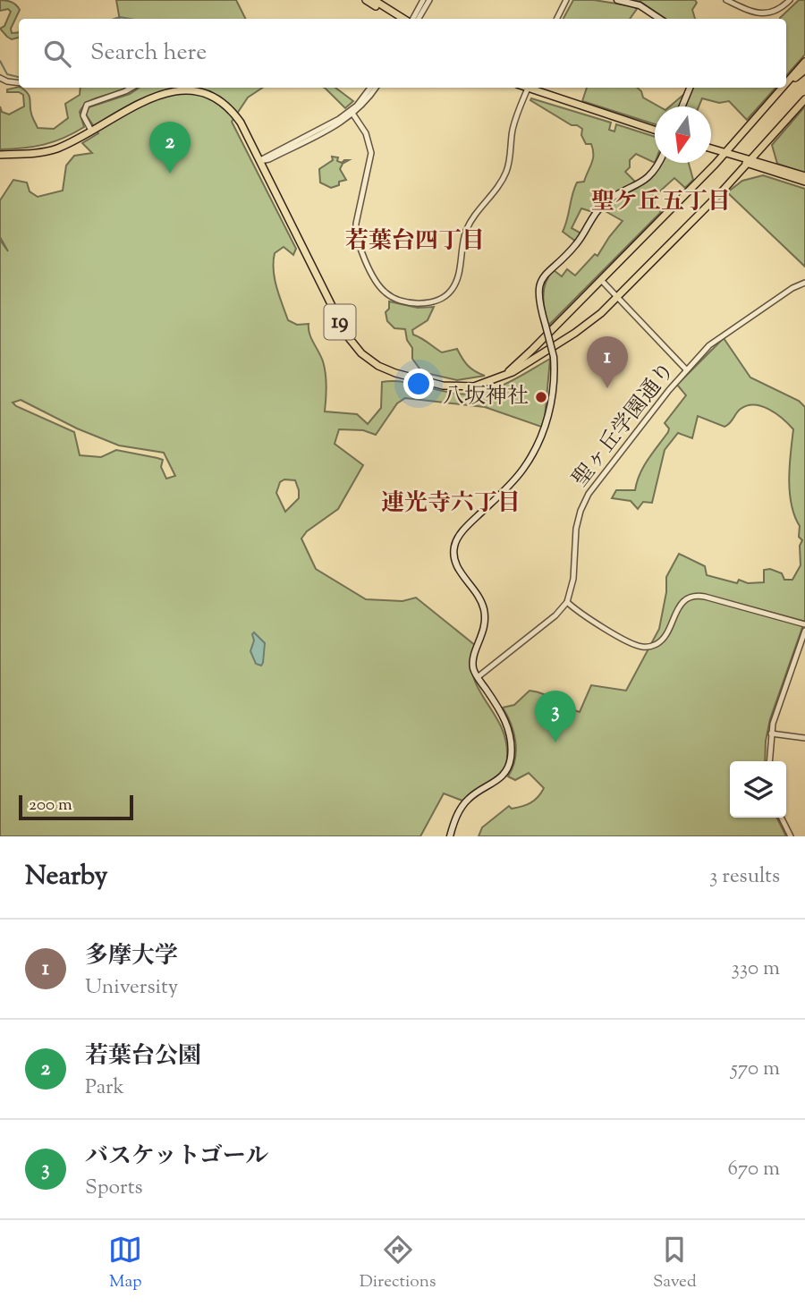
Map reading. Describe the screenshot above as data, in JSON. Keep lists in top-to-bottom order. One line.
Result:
{"streets":{"main road":["19"],"street":["聖ヶ丘学園通り"]},"districts":["聖ケ丘五丁目","若葉台四丁目","連光寺六丁目"],"places":["八坂神社"],"scale_bar":"200 m","north":"bottom","page":{"search":"Search here","pins":["2","1","3"],"scale":"200 m","heading":["Nearby","3 results"],"list":[{"mark":"1","name":"多摩大学","note":"University","value":"330 m"},{"mark":"2","name":"若葉台公園","note":"Park","value":"570 m"},{"mark":"3","name":"バスケットゴール","note":"Sports","value":"670 m"}],"nav":["Map","Directions","Saved"]}}
